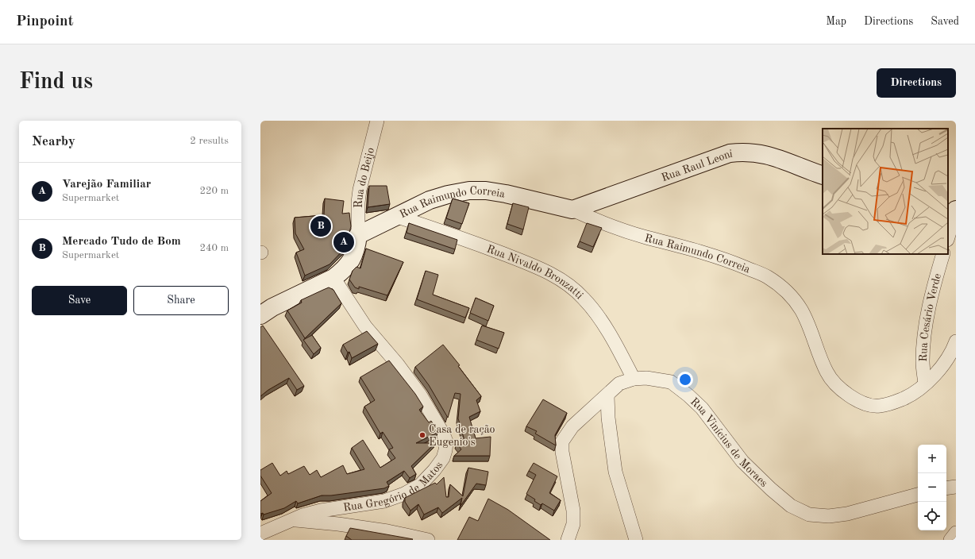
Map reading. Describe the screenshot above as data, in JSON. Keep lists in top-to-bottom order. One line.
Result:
{"streets":{"street":["Rua Raul Leoni","Rua do Beijo","Rua Raimundo Correia","Rua Nivaldo Bronzatti","Rua Cesário Verde","Rua Vinícius de Moraes","Rua Gregório de Matos"]},"crossings":[["Rua Raul Leoni","Rua Raimundo Correia"],["Rua do Beijo","Rua Raimundo Correia"],["Rua Raimundo Correia","Rua Nivaldo Bronzatti"],["Rua Raimundo Correia","Rua Cesário Verde"],["Rua Nivaldo Bronzatti","Rua Vinícius de Moraes"]],"places":["Casa de ração Eugenio's"],"page":{"header":"Pinpoint","nav":["Map","Directions","Saved"],"buttons":["Directions",["Save","Share"]],"title":"Find us","heading":["Nearby","2 results"],"list":[{"mark":"A","name":"Varejão Familiar","note":"Supermarket","value":"220 m"},{"mark":"B","name":"Mercado Tudo de Bom","note":"Supermarket","value":"240 m"}],"pins":["B","A"],"map_buttons":["+","−"]}}
